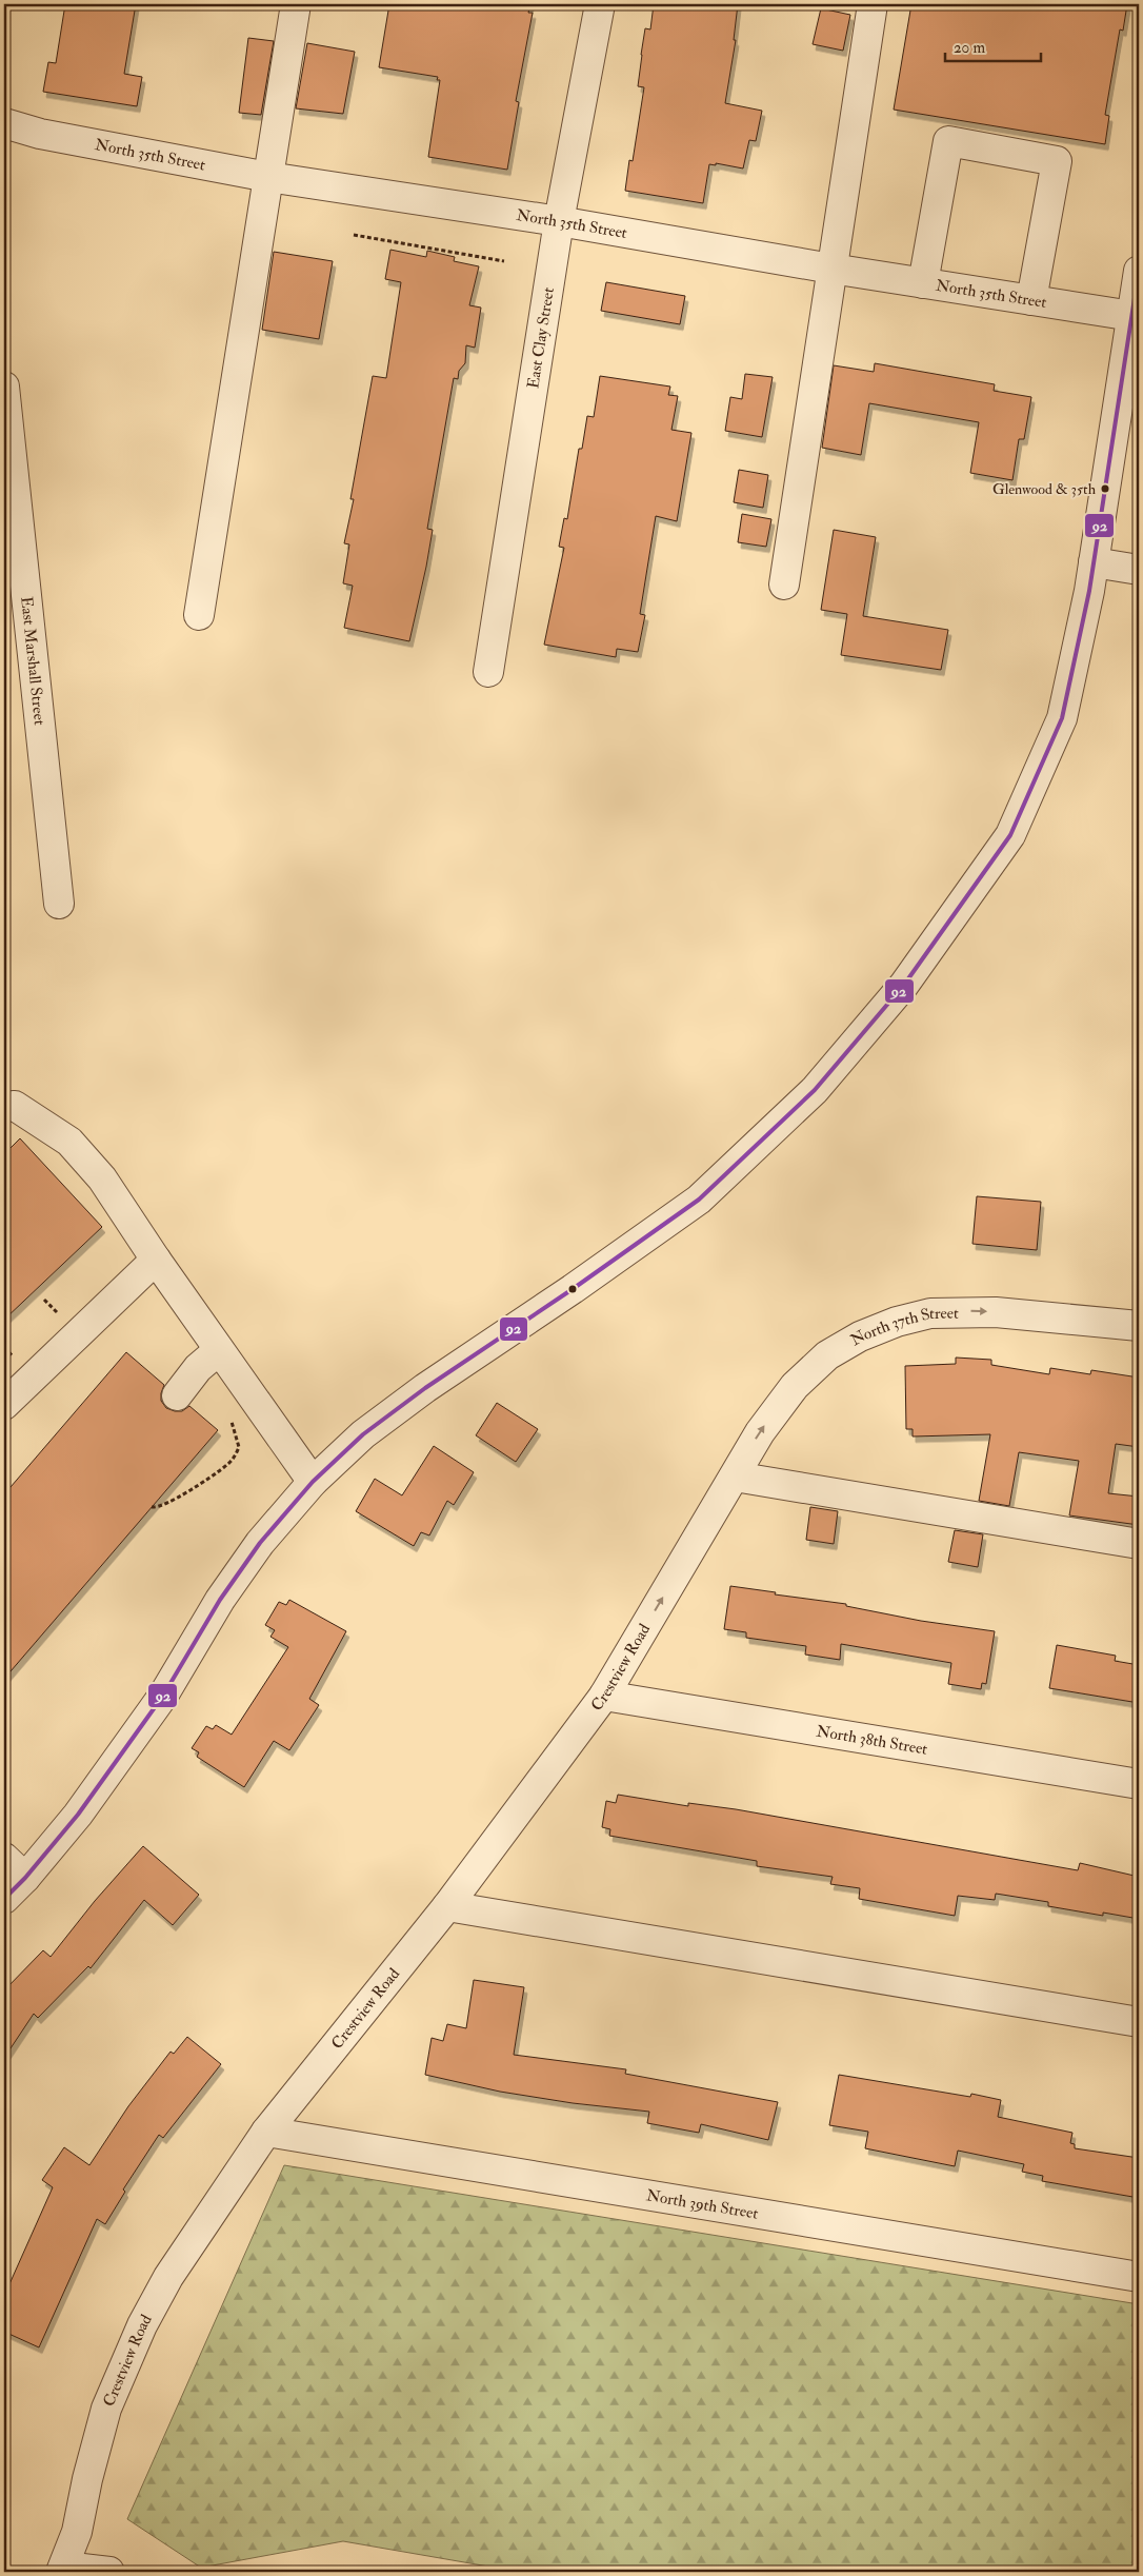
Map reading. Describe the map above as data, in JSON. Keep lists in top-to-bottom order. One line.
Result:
{"streets":{"street":["North 35th Street","East Clay Street","East Marshall Street","North 37th Street","Crestview Road","North 38th Street","North 39th Street"]},"crossings":[["North 35th Street","East Clay Street"],["North 37th Street","Crestview Road"],["Crestview Road","North 38th Street"],["Crestview Road","North 39th Street"]],"one_way":["North 37th Street"],"places":["Glenwood & 35th"],"lines":["transit line 92"],"scale_bar":"20 m"}
